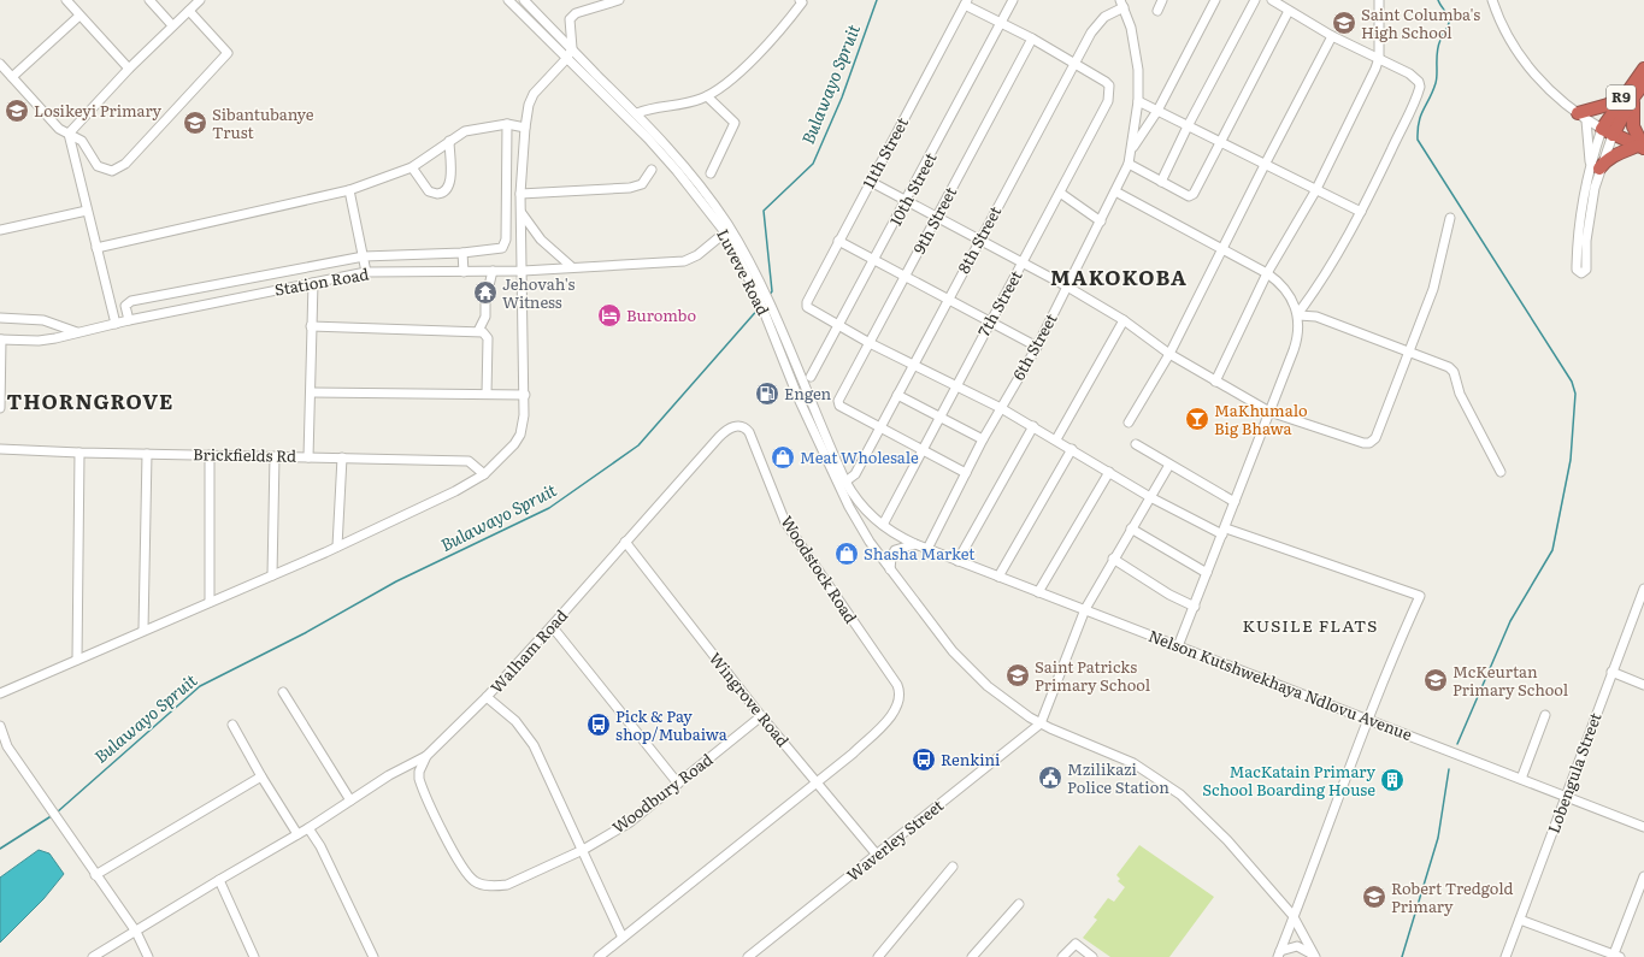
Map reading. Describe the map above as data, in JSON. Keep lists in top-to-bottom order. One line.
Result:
{"streets":{"highway":["R9"],"street":["11th Street","10th Street","9th Street","8th Street","Luveve Road","Station Road","7th Street","6th Street","Brickfields Rd","Woodstock Road","Walham Road","Nelson Kutshwekhaya Ndlovu Avenue","Wingrove Road","Lobengula Street","Woodbury Road","Waverley Street"]},"crossings":[["11th Street","10th Street"],["9th Street","8th Street"],["8th Street","Luveve Road"],["8th Street","7th Street"],["8th Street","6th Street"],["Luveve Road","Station Road"],["Luveve Road","7th Street"],["Luveve Road","Nelson Kutshwekhaya Ndlovu Avenue"],["Luveve Road","Waverley Street"],["6th Street","Nelson Kutshwekhaya Ndlovu Avenue"],["Woodstock Road","Walham Road"],["Woodstock Road","Wingrove Road"],["Walham Road","Wingrove Road"],["Walham Road","Woodbury Road"],["Nelson Kutshwekhaya Ndlovu Avenue","Lobengula Street"],["Wingrove Road","Woodbury Road"],["Wingrove Road","Waverley Street"]],"districts":["MAKOKOBA","THORNGROVE","KUSILE FLATS"],"water":["Bulawayo Spruit"],"places":{"school or university":["Saint Columba's High School","Losikeyi Primary","Sibantubanye Trust","Saint Patricks Primary School","McKeurtan Primary School","Robert Tredgold Primary"],"temple":["Jehovah's Witness"],"hotel":["Burombo"],"fuel station":["Engen"],"bar":["MaKhumalo Big Bhawa"],"shop":["Meat Wholesale","Shasha Market"],"bus stop":["Pick & Pay shop/Mubaiwa","Renkini"],"public building":["Mzilikazi Police Station"],"building":["MacKatain Primary School Boarding House"]}}
